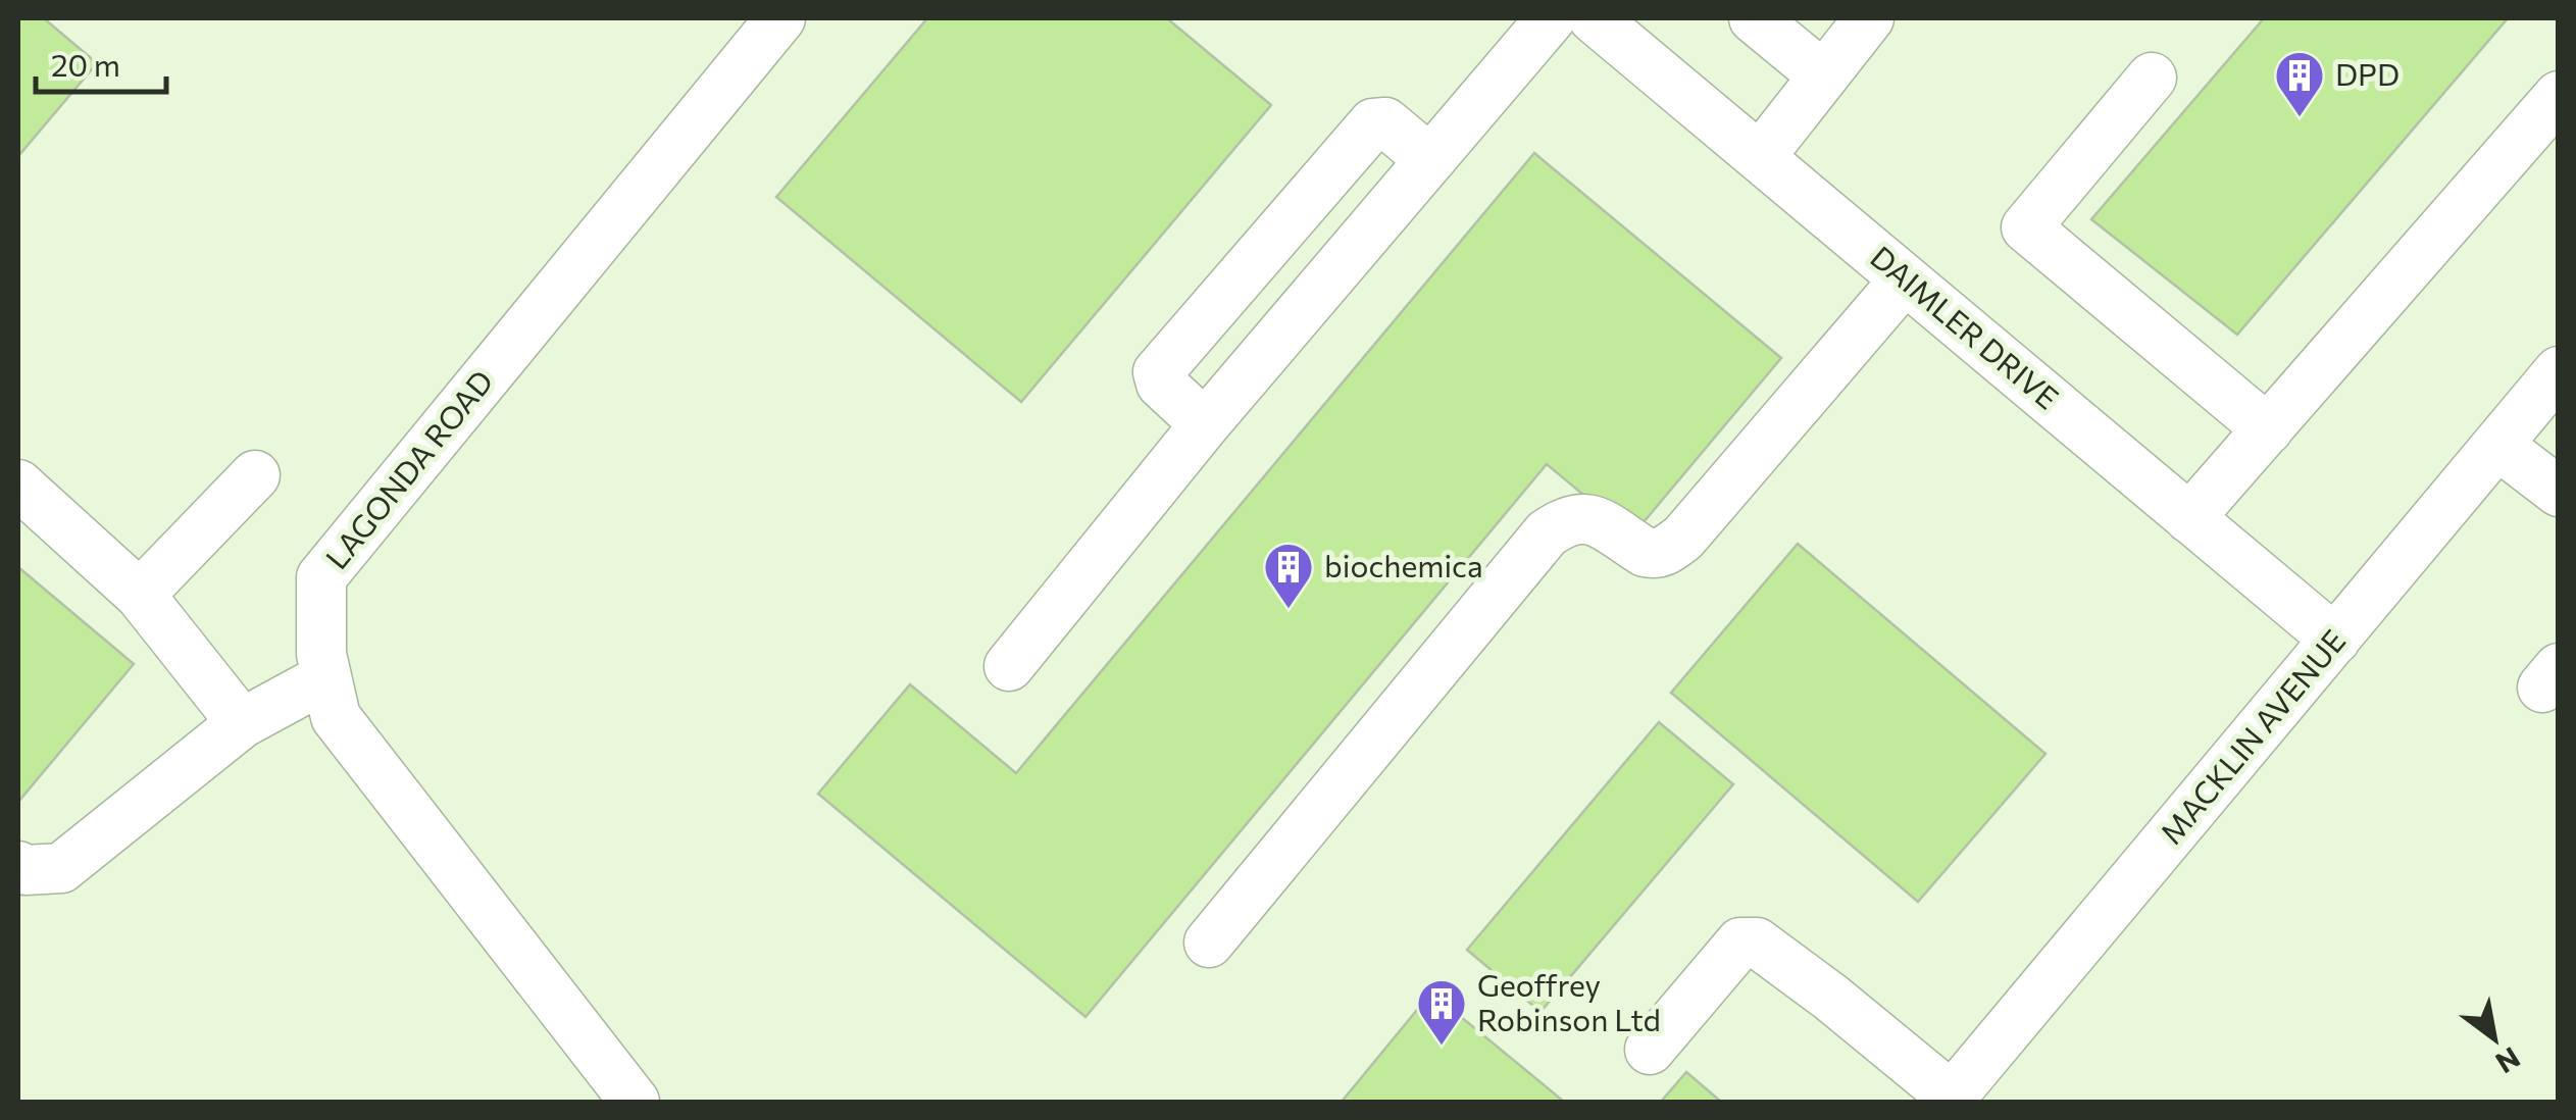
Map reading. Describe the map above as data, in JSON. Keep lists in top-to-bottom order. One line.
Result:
{"streets":{"street":["DAIMLER DRIVE","LAGONDA ROAD","MACKLIN AVENUE"]},"crossings":[["DAIMLER DRIVE","MACKLIN AVENUE"]],"places":{"building":["DPD","biochemica","Geoffrey Robinson Ltd"]},"scale_bar":"20 m","north":"bottom right"}
